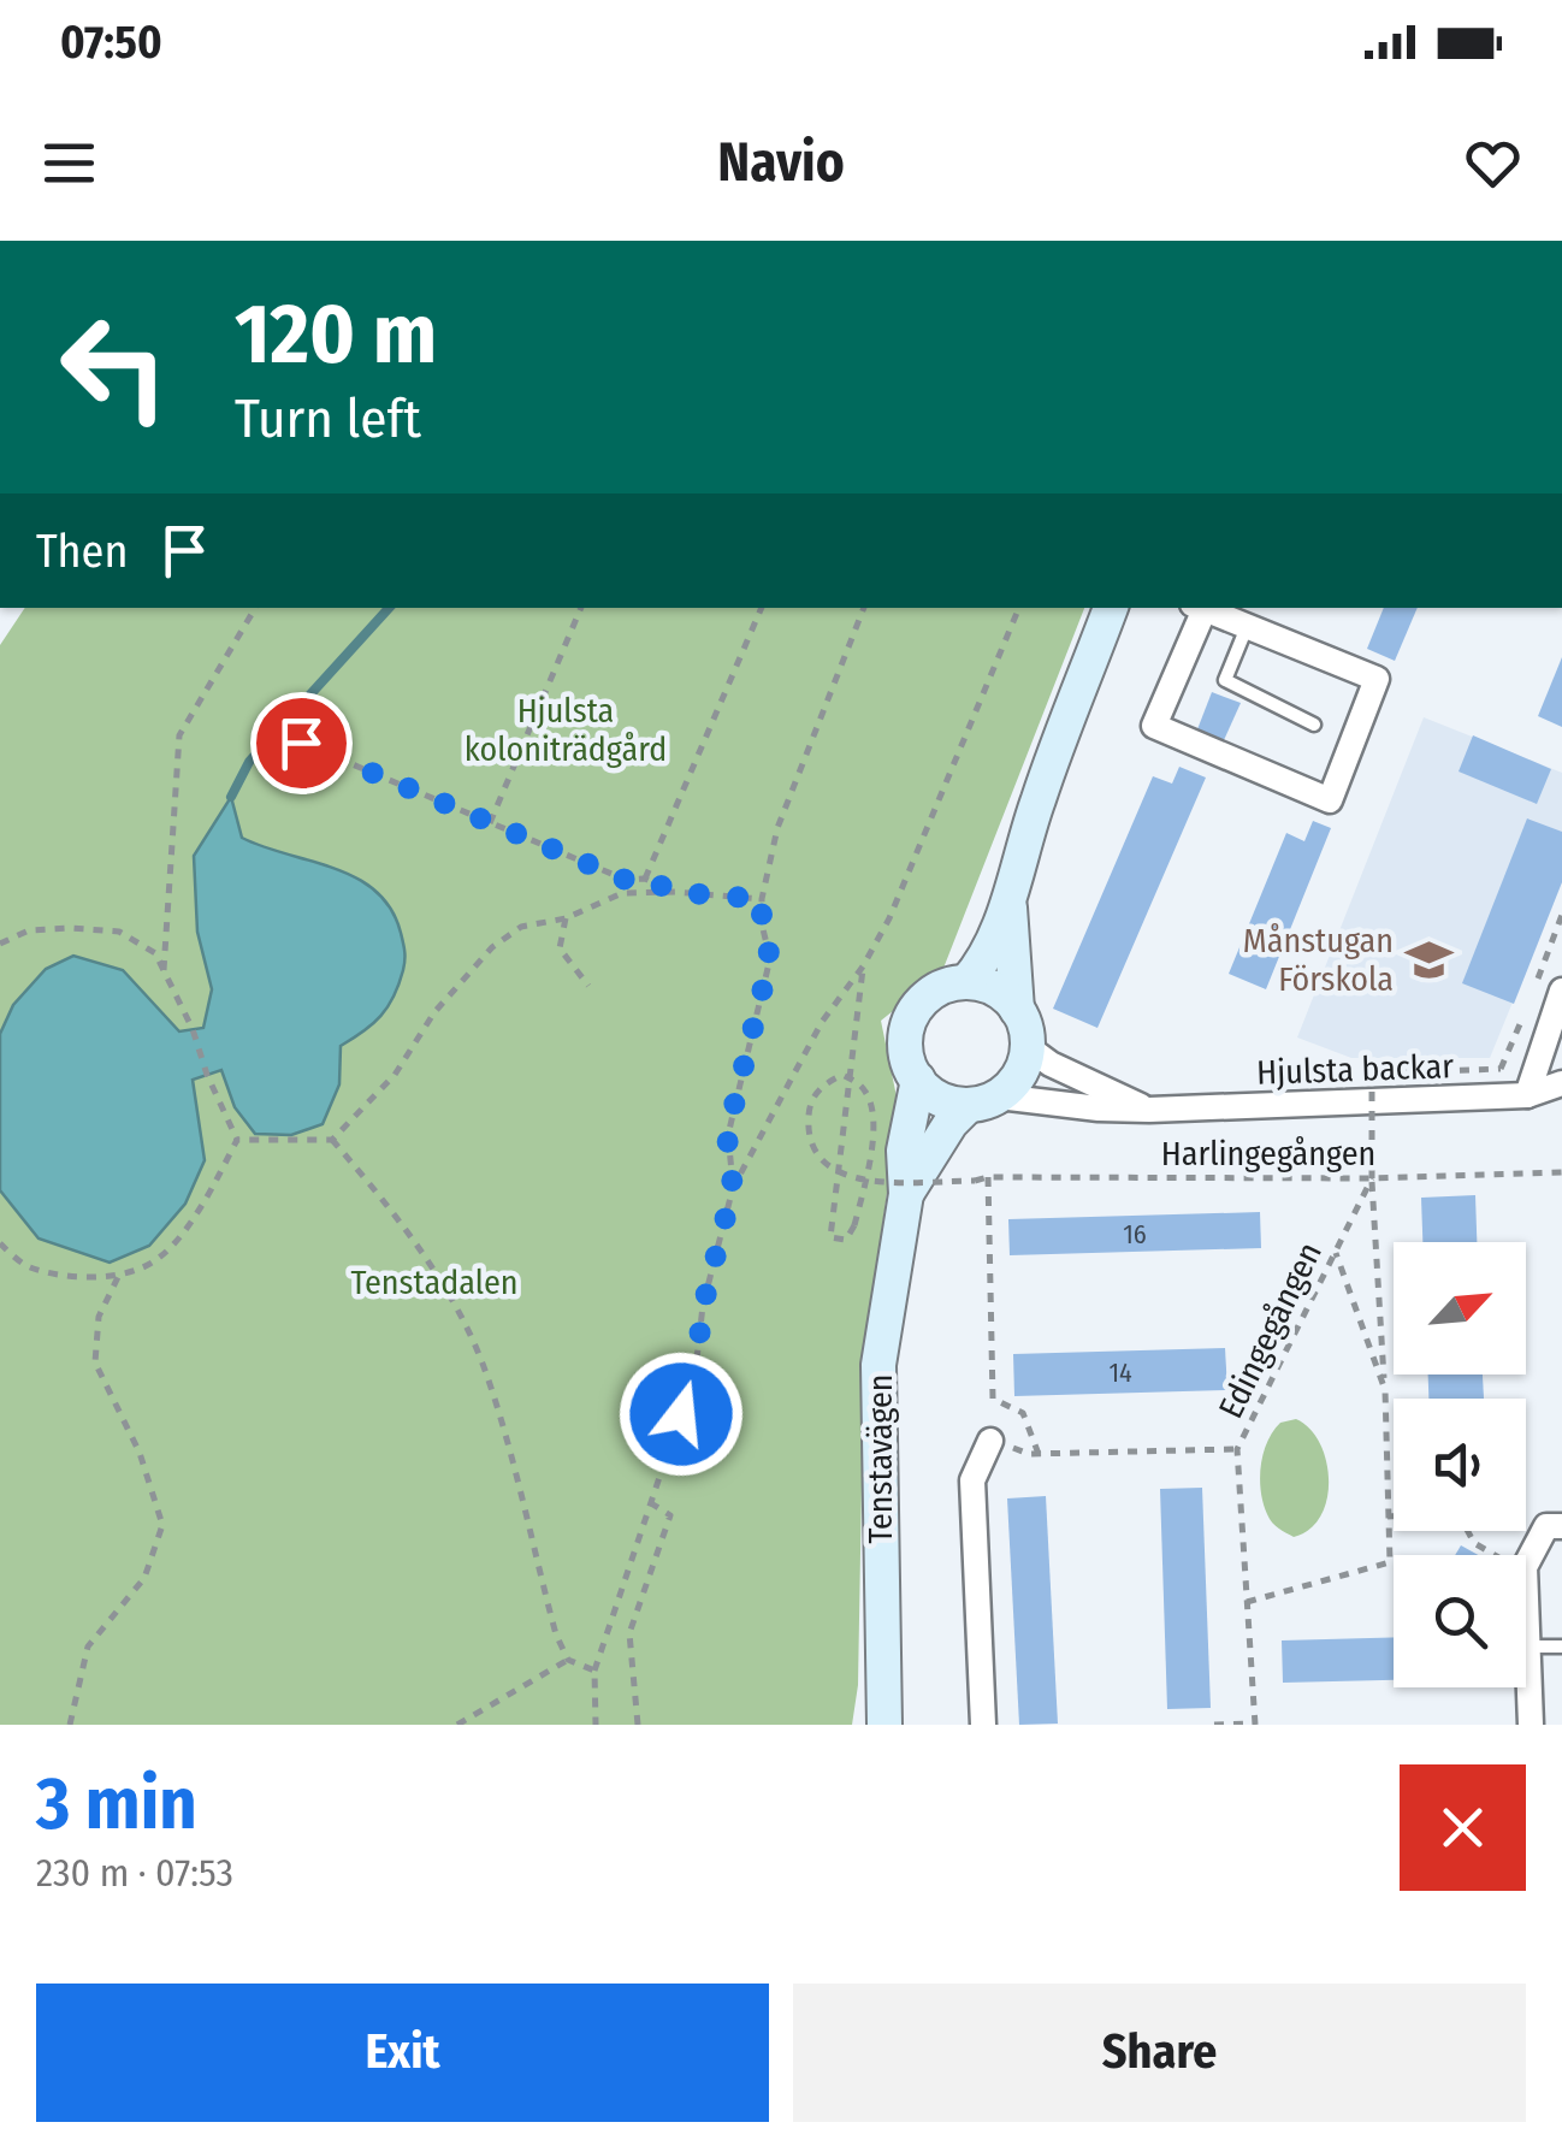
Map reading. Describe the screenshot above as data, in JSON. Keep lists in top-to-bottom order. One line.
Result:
{"streets":{"street":["Hjulsta backar","Tenstavägen"],"path":["Harlingegången","Edingegången"]},"crossings":[["Hjulsta backar","Tenstavägen"],["Harlingegången","Edingegången"]],"parks":["Hjulsta koloniträdgård","Tenstadalen"],"places":{"school or university":["Månstugan Förskola"]},"house_numbers":["16","14"],"north":"top right","page":{"status":"07:50","header":"Navio","turn":["120 m","Turn left"],"then":"Then","heading":["3 min","230 m · 07:53"],"buttons":["Exit","Share"]}}
